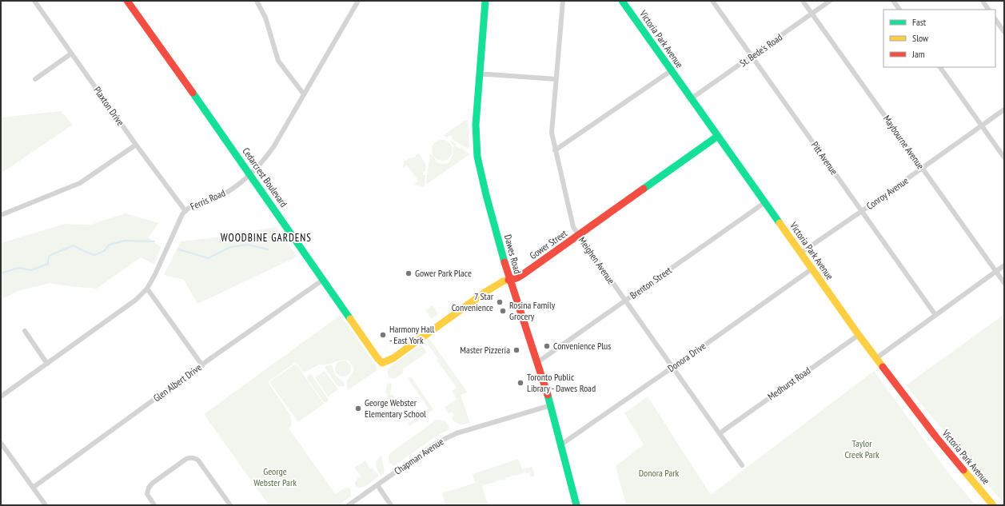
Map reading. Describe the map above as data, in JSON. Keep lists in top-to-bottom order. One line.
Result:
{"streets":{"street":["Victoria Park Avenue","St. Bede's Road","Plaxton Drive","Maybourne Avenue","Pitt Avenue","Cedarcrest Boulevard","Conroy Avenue","Ferris Road","Gower Street","Dawes Road","Meighen Avenue","Brenton Street","Donora Drive","Glen Albert Drive","Medhurst Road","Chapman Avenue"]},"crossings":[["Victoria Park Avenue","St. Bede's Road"],["Victoria Park Avenue","Conroy Avenue"],["Victoria Park Avenue","Gower Street"],["Victoria Park Avenue","Brenton Street"],["Victoria Park Avenue","Donora Drive"],["Victoria Park Avenue","Medhurst Road"],["St. Bede's Road","Maybourne Avenue"],["St. Bede's Road","Pitt Avenue"],["Plaxton Drive","Ferris Road"],["Maybourne Avenue","Conroy Avenue"],["Pitt Avenue","Conroy Avenue"],["Cedarcrest Boulevard","Ferris Road"],["Cedarcrest Boulevard","Gower Street"],["Cedarcrest Boulevard","Glen Albert Drive"],["Gower Street","Dawes Road"],["Gower Street","Meighen Avenue"],["Dawes Road","Brenton Street"],["Dawes Road","Donora Drive"],["Dawes Road","Chapman Avenue"],["Meighen Avenue","Brenton Street"],["Meighen Avenue","Donora Drive"],["Meighen Avenue","Medhurst Road"]],"districts":["WOODBINE GARDENS"],"parks":["Taylor Creek Park","George Webster Park","Donora Park"],"places":["Gower Park Place","7 Star Convenience","Rosina Family Grocery","Harmony Hall - East York","Convenience Plus","Master Pizzeria","Toronto Public Library - Dawes Road","George Webster Elementary School"],"legend":["Fast","Slow","Jam"]}
